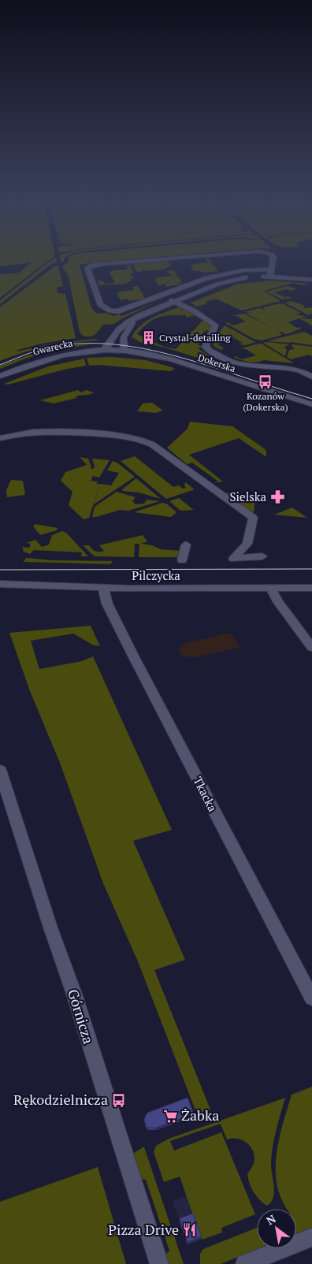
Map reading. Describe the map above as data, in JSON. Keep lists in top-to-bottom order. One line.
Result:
{"streets":{"street":["Gwarecka","Dokerska","Pilczycka","Tkacka","Górnicza"]},"crossings":[["Gwarecka","Dokerska"],["Pilczycka","Tkacka"]],"places":{"building":["Crystal-detailing"],"bus stop":["Kozanów (Dokerska)","Rękodzielnicza"],"pharmacy":["Sielska"],"supermarket":["Żabka"],"restaurant":["Pizza Drive"]},"north":"top left"}
